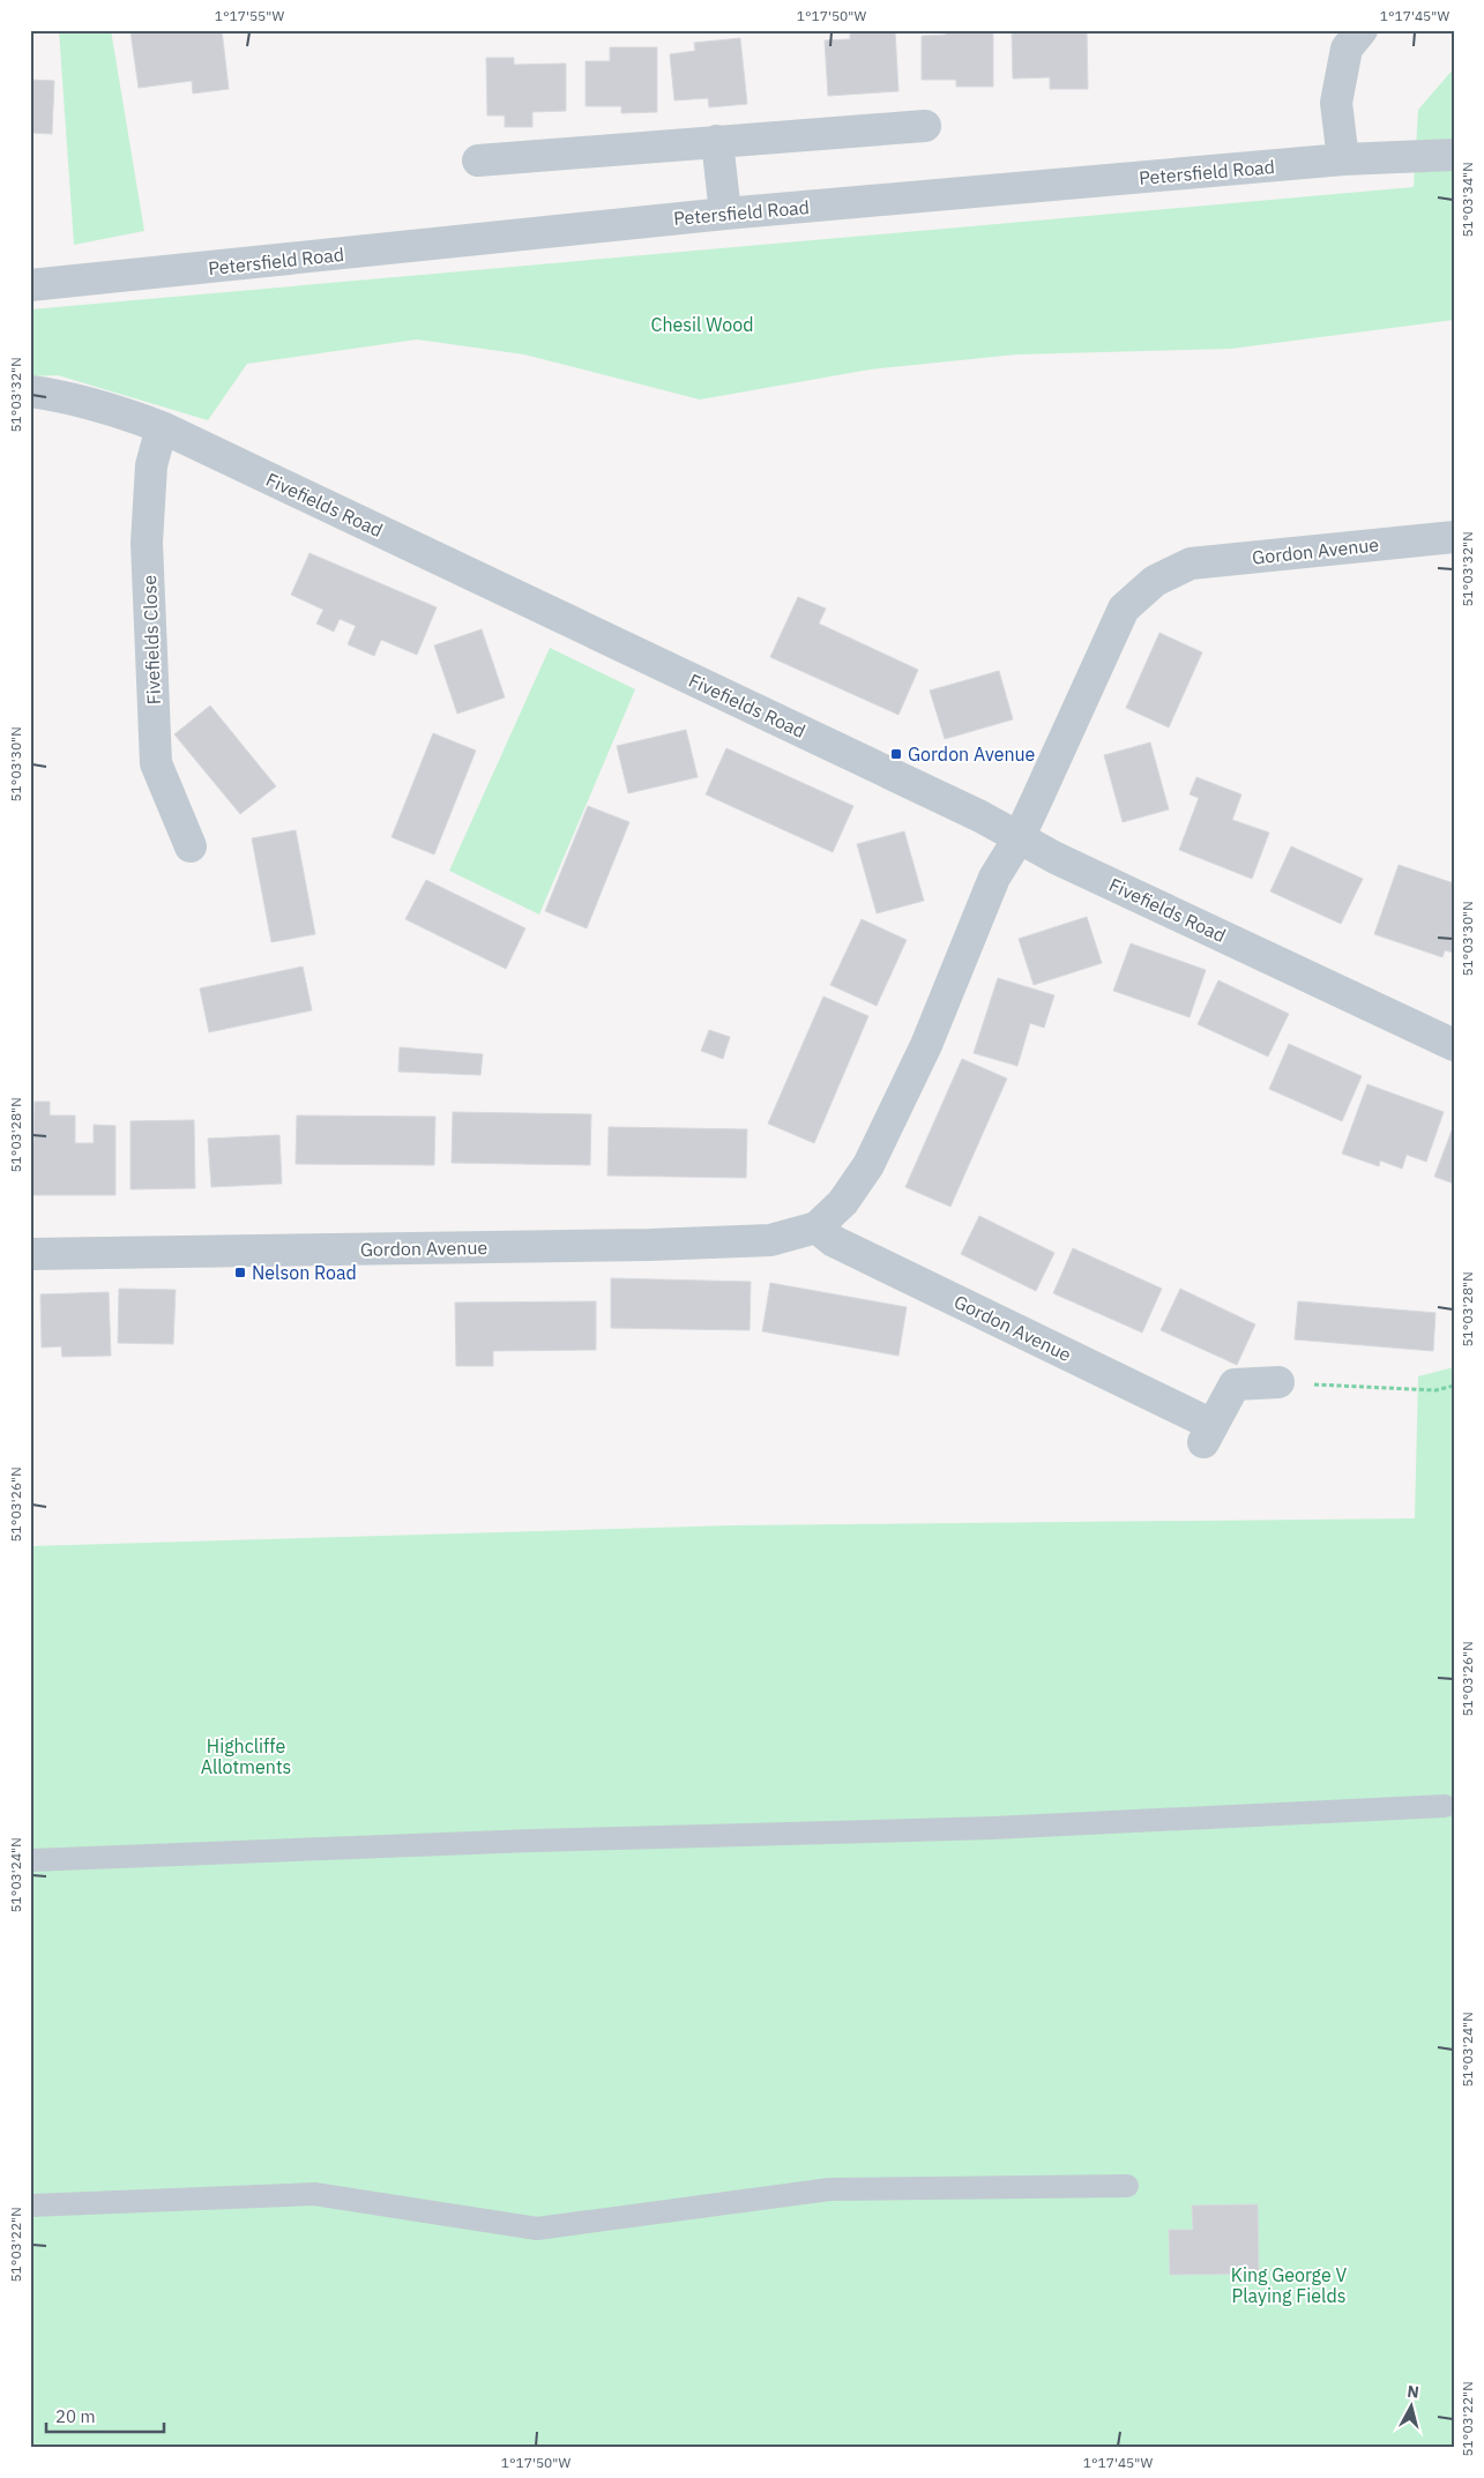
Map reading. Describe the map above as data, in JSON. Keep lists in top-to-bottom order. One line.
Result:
{"streets":{"street":["Petersfield Road","Fivefields Road","Gordon Avenue","Fivefields Close"]},"crossings":[["Fivefields Road","Gordon Avenue"],["Fivefields Road","Fivefields Close"]],"parks":["Chesil Wood","Highcliffe Allotments","King George V Playing Fields"],"places":{"transit":["Gordon Avenue","Nelson Road"]},"scale_bar":"20 m","north":"top","coordinates":["1°17'55\"W","1°17'50\"W","1°17'45\"W","51°03'34\"N","51°03'32\"N","51°03'30\"N","51°03'28\"N","51°03'26\"N","51°03'24\"N","51°03'22\"N"]}
